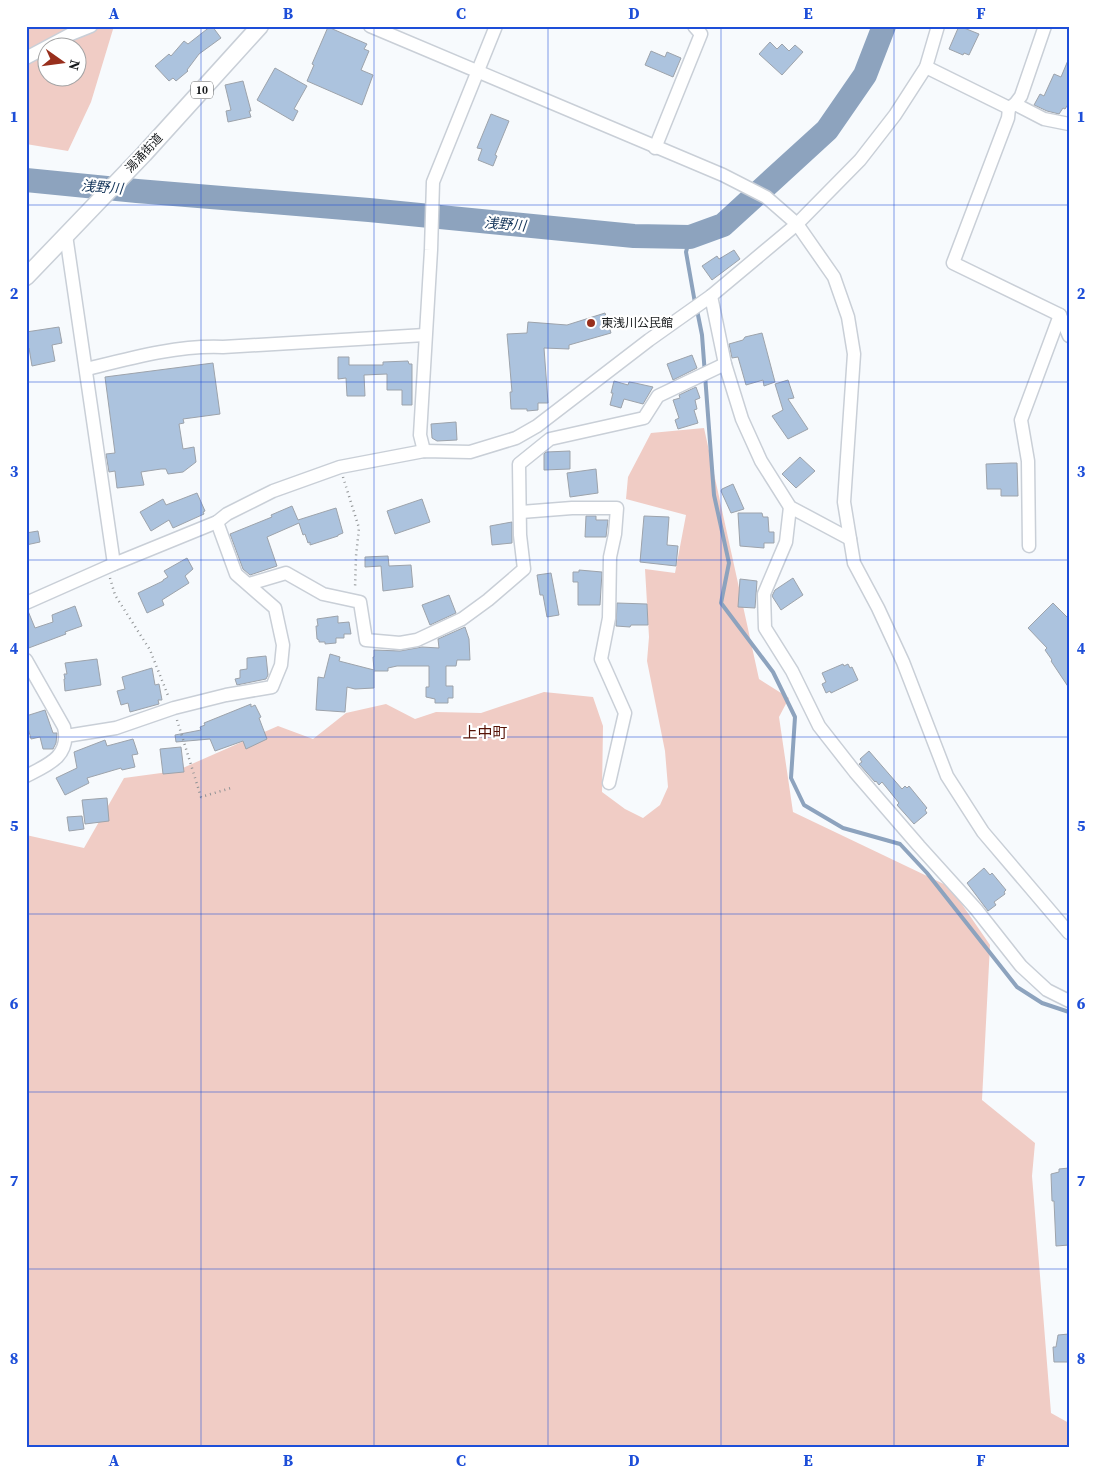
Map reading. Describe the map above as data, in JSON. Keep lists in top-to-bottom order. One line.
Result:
{"streets":{"main road":["10","湯涌街道"]},"districts":["上中町"],"water":["浅野川"],"places":["東浅川公民館"],"north":"right","grid":{"columns":["A","B","C","D","E","F"],"rows":["1","2","3","4","5","6","7","8"]}}
